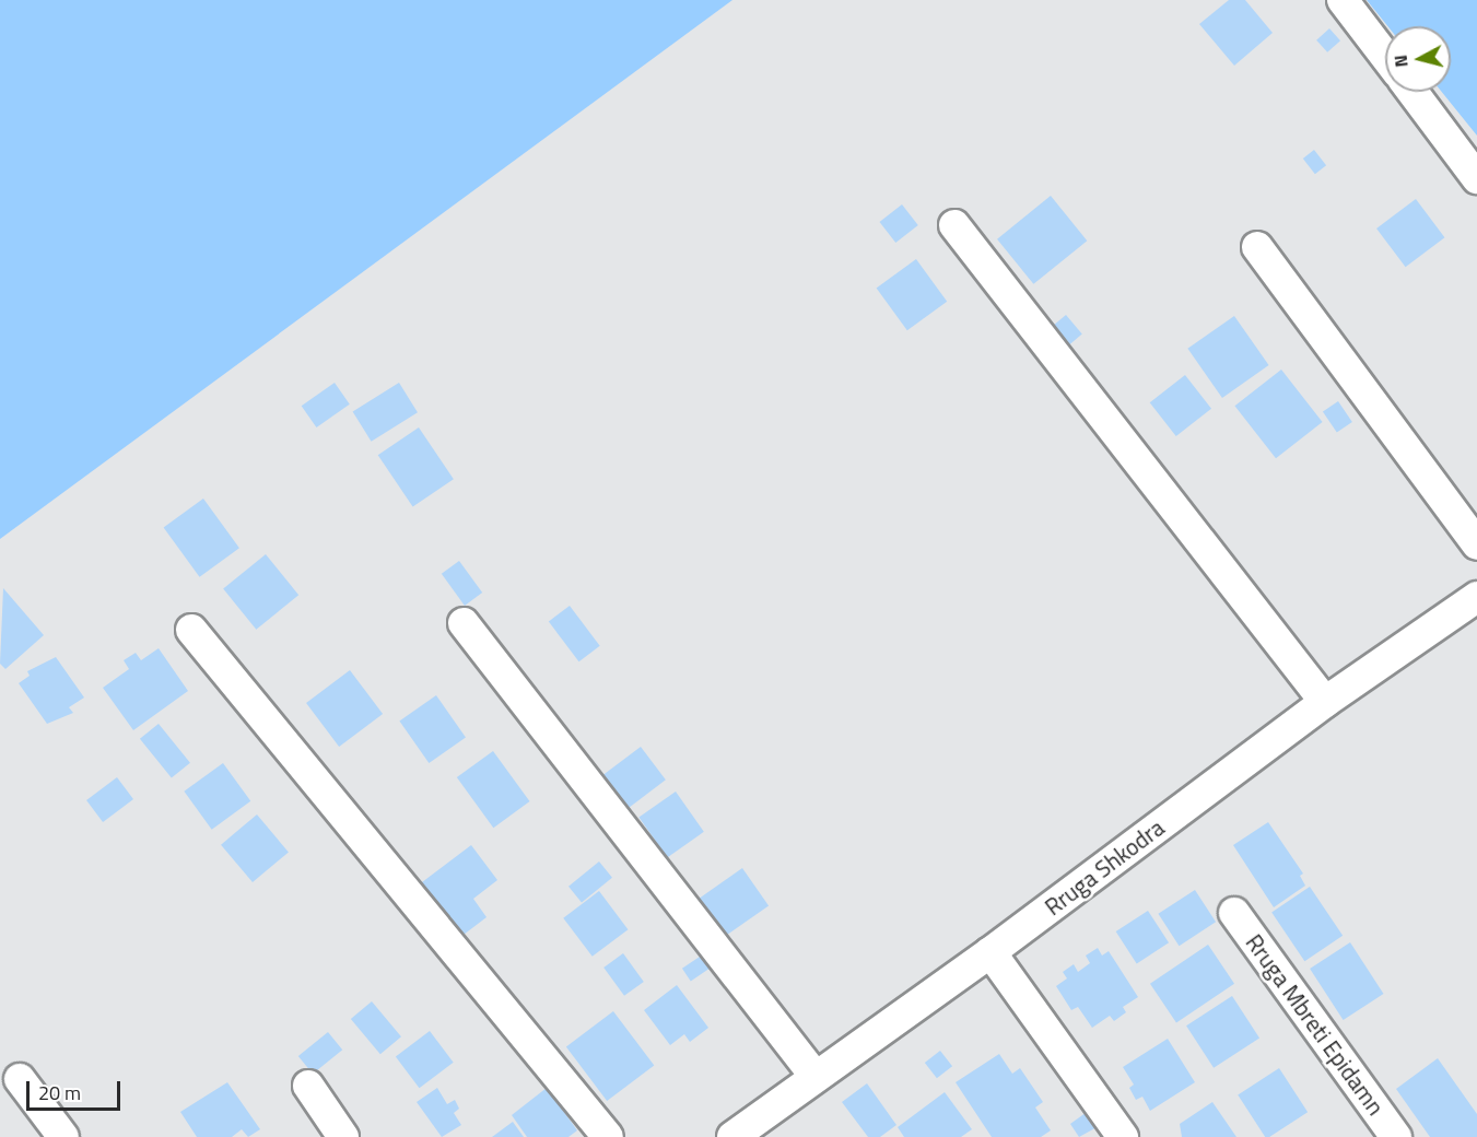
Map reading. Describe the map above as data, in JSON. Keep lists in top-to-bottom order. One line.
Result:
{"streets":{"street":["Rruga Shkodra","Rruga Mbreti Epidamn"]},"scale_bar":"20 m","north":"left"}
